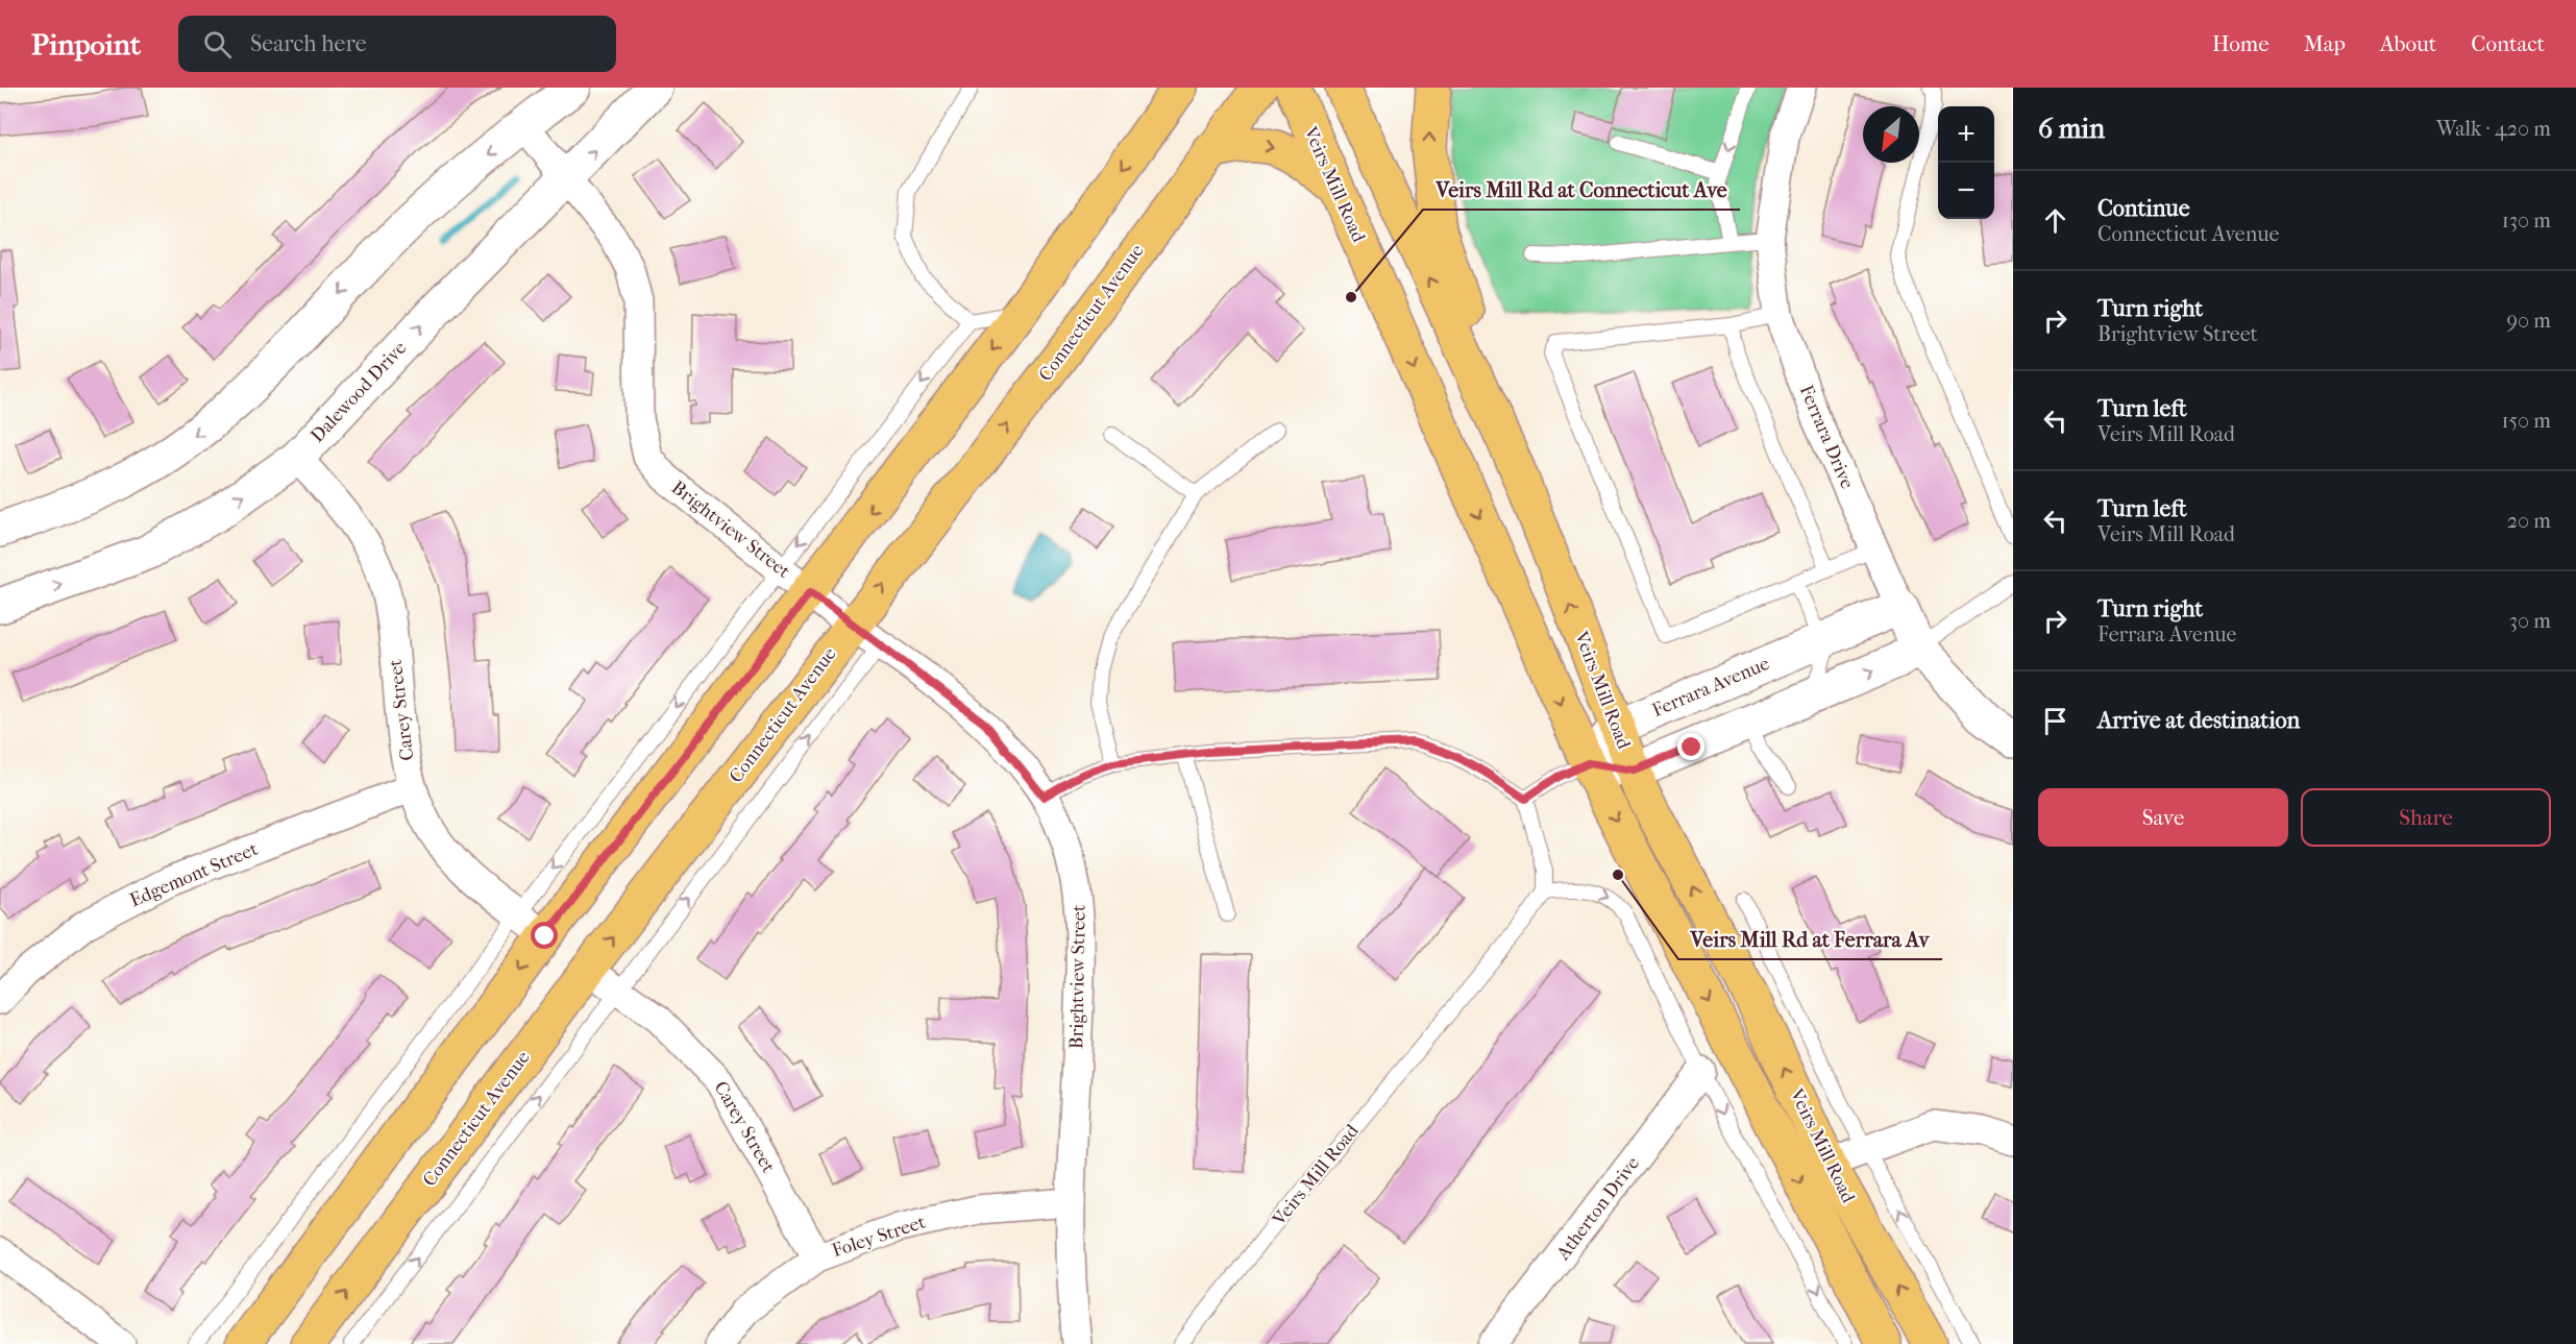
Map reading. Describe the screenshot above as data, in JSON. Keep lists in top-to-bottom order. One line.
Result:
{"streets":{"main road":["Veirs Mill Road","Connecticut Avenue"],"street":["Dalewood Drive","Ferrara Drive","Brightview Street","Ferrara Avenue","Carey Street","Edgemont Street","Atherton Drive","Foley Street"]},"crossings":[["Veirs Mill Road","Ferrara Avenue"],["Connecticut Avenue","Brightview Street"],["Connecticut Avenue","Carey Street"],["Dalewood Drive","Brightview Street"],["Dalewood Drive","Carey Street"],["Ferrara Drive","Ferrara Avenue"],["Brightview Street","Foley Street"],["Carey Street","Edgemont Street"],["Carey Street","Foley Street"]],"places":["Veirs Mill Rd at Connecticut Ave","Veirs Mill Rd at Ferrara Av"],"north":"bottom left","page":{"header":"Pinpoint","search":"Search here","nav":["Home","Map","About","Contact"],"heading":["6 min","Walk · 420 m"],"map_buttons":["+","−"],"list":[["Continue","Connecticut Avenue","130 m"],["Turn right","Brightview Street","90 m"],["Turn left","Veirs Mill Road","150 m"],["Turn left","Veirs Mill Road","20 m"],["Turn right","Ferrara Avenue","30 m"],"Arrive at destination"],"buttons":["Save","Share"]}}
